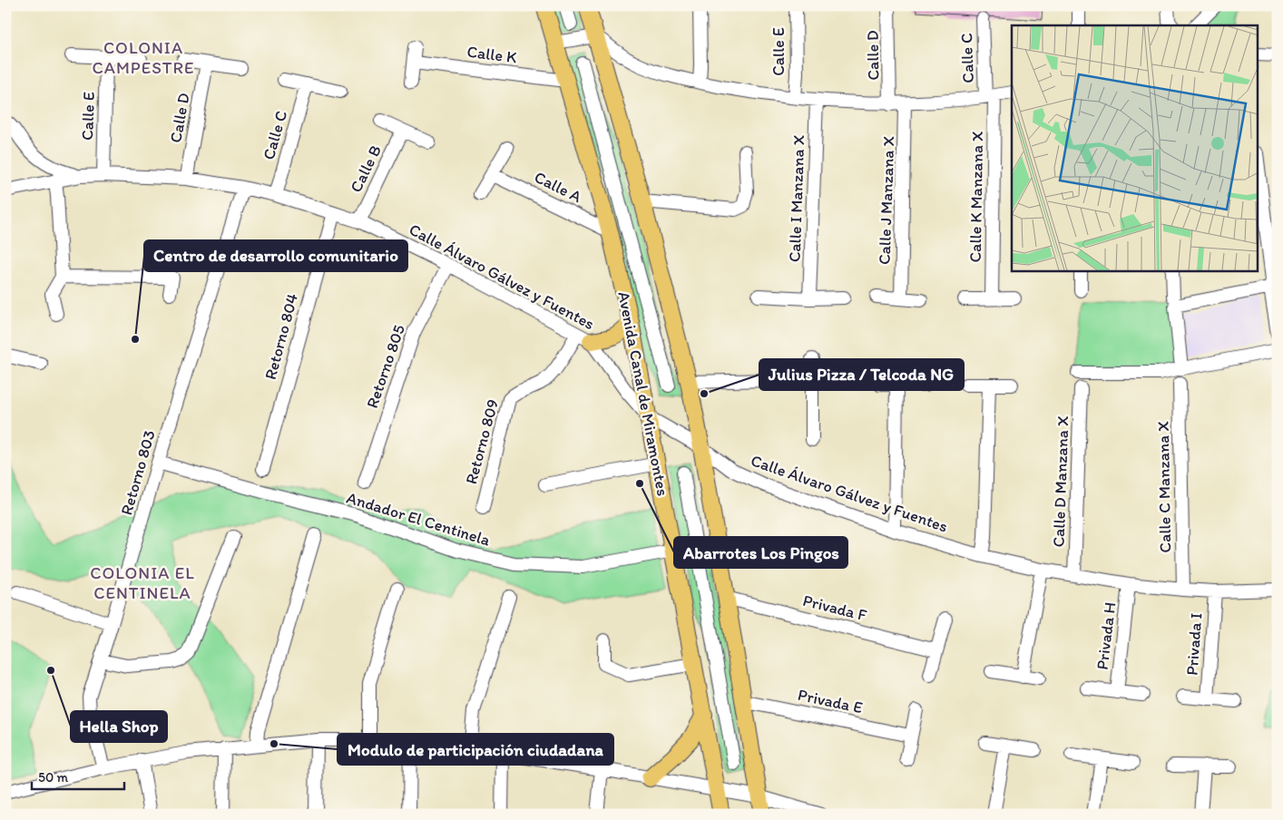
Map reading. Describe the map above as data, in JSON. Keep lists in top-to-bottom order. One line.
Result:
{"streets":{"main road":["Avenida Canal de Miramontes"],"street":["Calle E","Calle K","Calle D","Calle C","Calle B","Calle A","Calle K Manzana X","Calle I Manzana X","Calle J Manzana X","Calle Álvaro Gálvez y Fuentes","Retorno 804","Retorno 805","Retorno 809","Retorno 803","Calle D Manzana X","Calle C Manzana X","Andador El Centinela","Privada F","Privada H","Privada I","Privada E"]},"crossings":[["Calle E","Calle Álvaro Gálvez y Fuentes"],["Calle K","Avenida Canal de Miramontes"],["Calle D","Calle Álvaro Gálvez y Fuentes"],["Calle C","Calle K Manzana X"],["Calle C","Calle Álvaro Gálvez y Fuentes"],["Calle B","Calle Álvaro Gálvez y Fuentes"],["Calle A","Avenida Canal de Miramontes"],["Calle Álvaro Gálvez y Fuentes","Retorno 804"],["Calle Álvaro Gálvez y Fuentes","Retorno 805"],["Calle Álvaro Gálvez y Fuentes","Avenida Canal de Miramontes"],["Calle Álvaro Gálvez y Fuentes","Retorno 809"],["Calle Álvaro Gálvez y Fuentes","Retorno 803"],["Calle Álvaro Gálvez y Fuentes","Calle D Manzana X"],["Calle Álvaro Gálvez y Fuentes","Calle C Manzana X"],["Calle Álvaro Gálvez y Fuentes","Privada H"],["Calle Álvaro Gálvez y Fuentes","Privada I"],["Avenida Canal de Miramontes","Andador El Centinela"],["Retorno 803","Andador El Centinela"]],"districts":["COLONIA CAMPESTRE","COLONIA EL CENTINELA"],"places":["Centro de desarrollo comunitario","Julius Pizza / Telcoda NG","Abarrotes Los Pingos","Hella Shop","Modulo de participación ciudadana"],"scale_bar":"50 m"}
